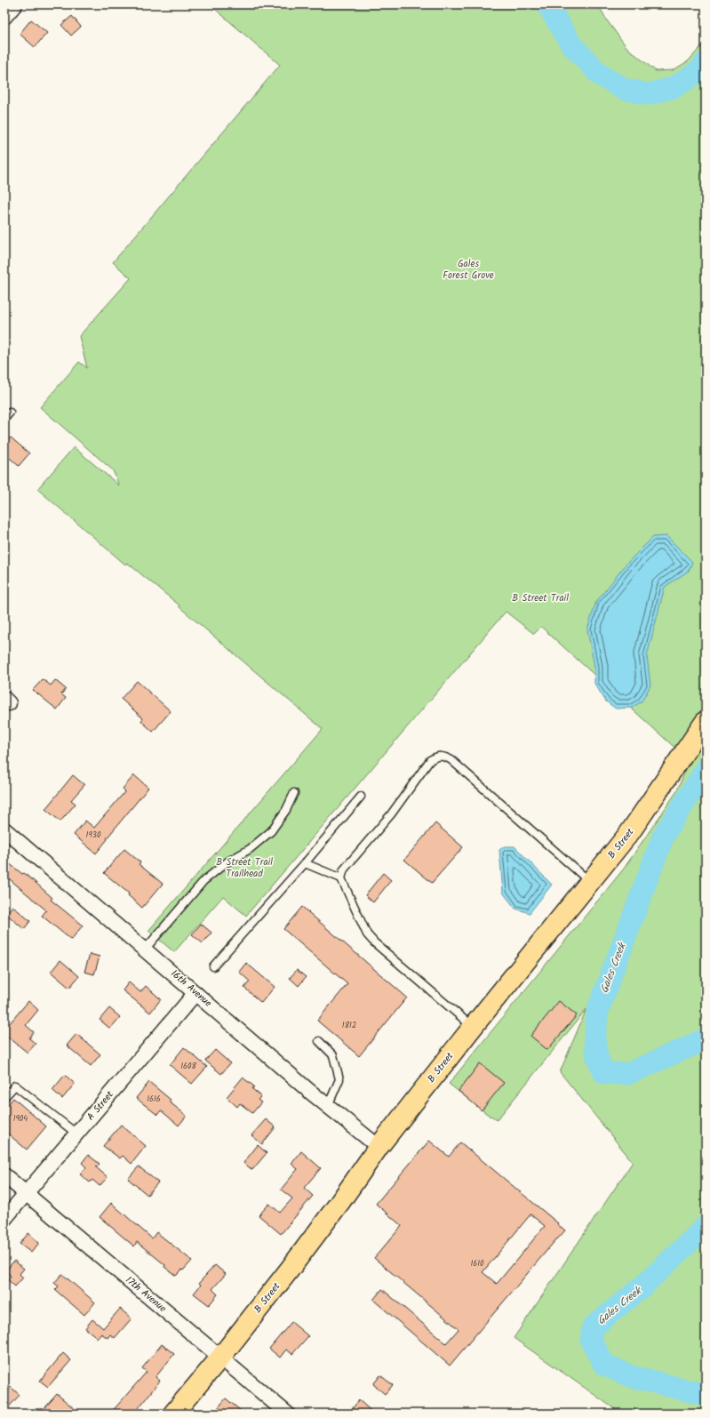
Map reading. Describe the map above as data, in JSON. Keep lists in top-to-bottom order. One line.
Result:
{"streets":{"main road":["B Street"],"street":["16th Avenue","A Street","17th Avenue"]},"crossings":[["B Street","16th Avenue"],["B Street","17th Avenue"],["16th Avenue","A Street"],["A Street","17th Avenue"]],"water":["Gales Creek"],"parks":["Gales Forest Grove","B Street Trail","B Street Trail Trailhead"],"house_numbers":["1930","1812","1608","1616","1904","1610"]}
